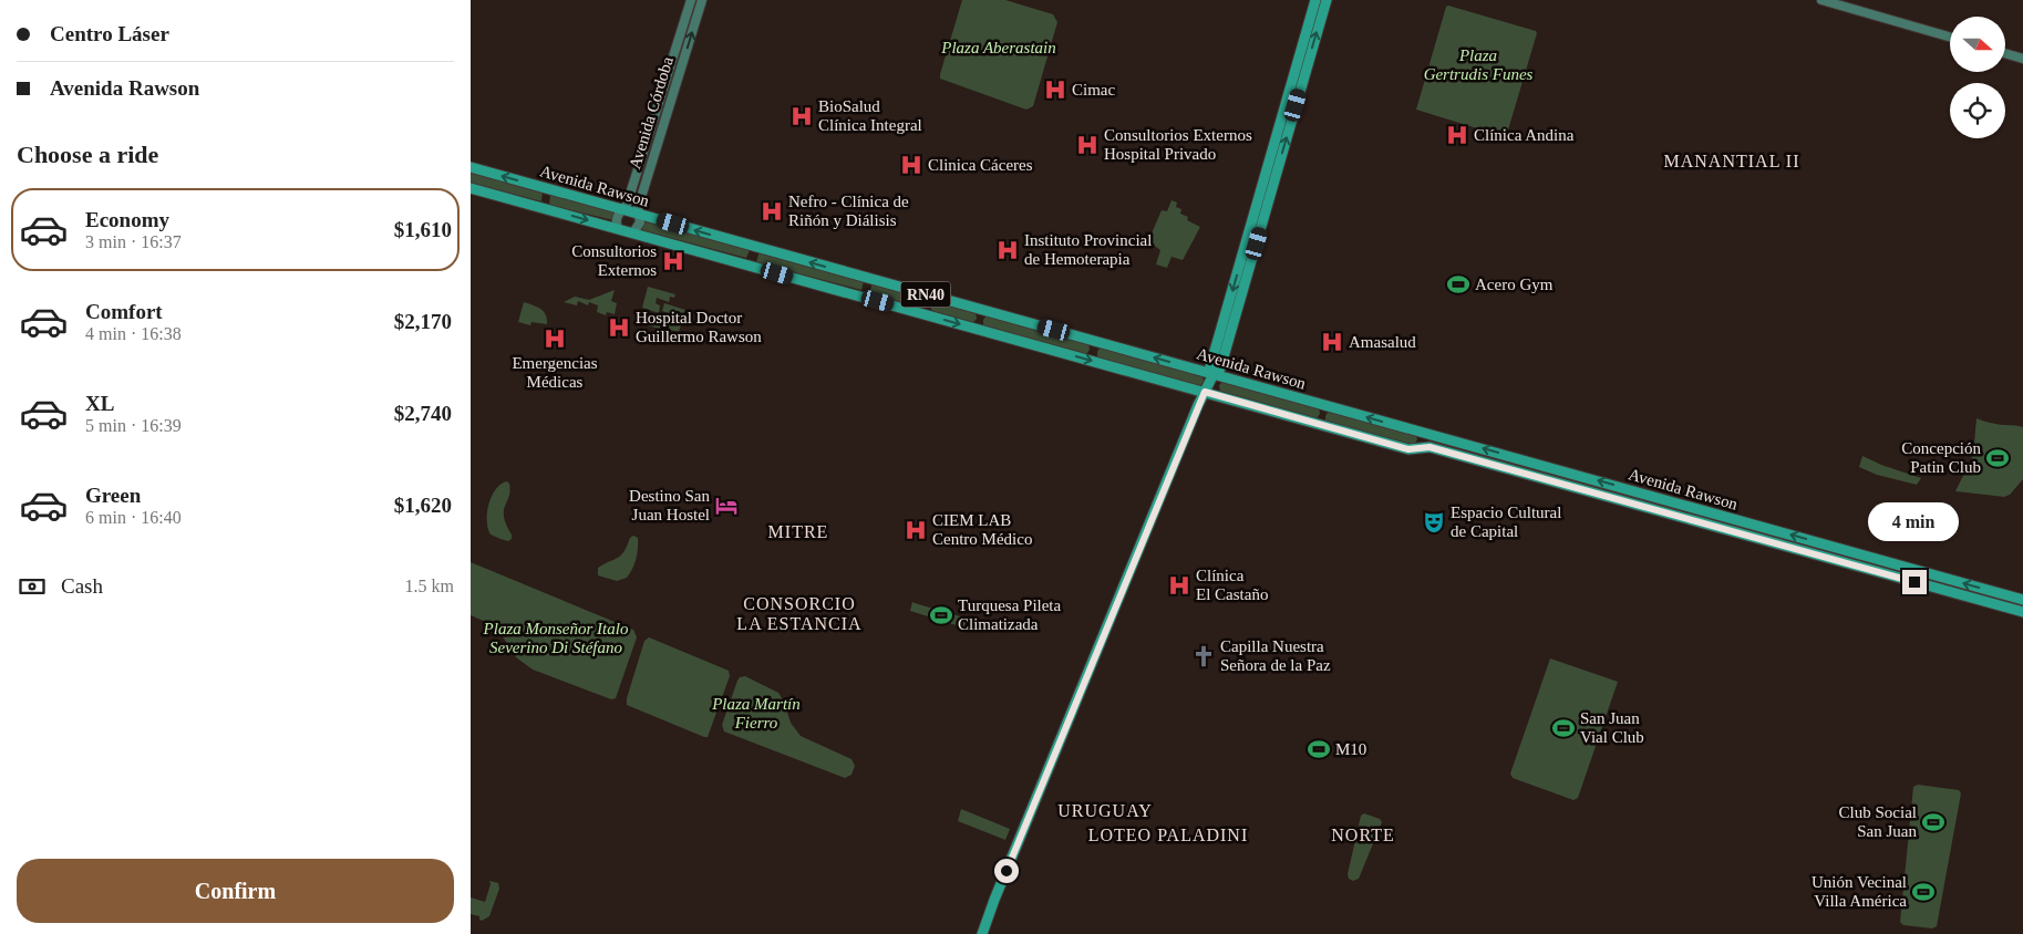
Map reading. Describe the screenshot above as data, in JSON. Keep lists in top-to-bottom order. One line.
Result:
{"streets":{"main road":["Avenida Córdoba","Avenida Rawson","RN40"]},"crossings":[["Avenida Córdoba","Avenida Rawson"]],"districts":["MANANTIAL II","MITRE","CONSORCIO LA ESTANCIA","URUGUAY","LOTEO PALADINI","NORTE"],"parks":["Plaza Aberastain","Plaza Gertrudis Funes","Plaza Monseñor Italo Severino Di Stéfano","Plaza Martín Fierro"],"places":{"hospital":["Cimac","BioSalud Clínica Integral","Clínica Andina","Consultorios Externos Hospital Privado","Clinica Cáceres","Nefro - Clínica de Riñón y Diálisis","Instituto Provincial de Hemoterapia","Consultorios Externos","Hospital Doctor Guillermo Rawson","Emergencias Médicas","Amasalud","CIEM LAB Centro Médico","Clínica El Castaño"],"sports":["Acero Gym","Concepción Patin Club","Turquesa Pileta Climatizada","San Juan Vial Club","M10","Club Social San Juan","Unión Vecinal Villa América"],"hotel":["Destino San Juan Hostel"],"theatre":["Espacio Cultural de Capital"],"church":["Capilla Nuestra Señora de la Paz"]},"north":"right","page":{"banner":["Centro Láser","Avenida Rawson"],"heading":"Choose a ride","list":[{"name":"Economy","note":"3 min · 16:37","value":"$1,610"},{"name":"Comfort","note":"4 min · 16:38","value":"$2,170"},{"name":"XL","note":"5 min · 16:39","value":"$2,740"},{"name":"Green","note":"6 min · 16:40","value":"$1,620"}],"bubble":"4 min","pay":["Cash","1.5 km"],"buttons":"Confirm"}}
